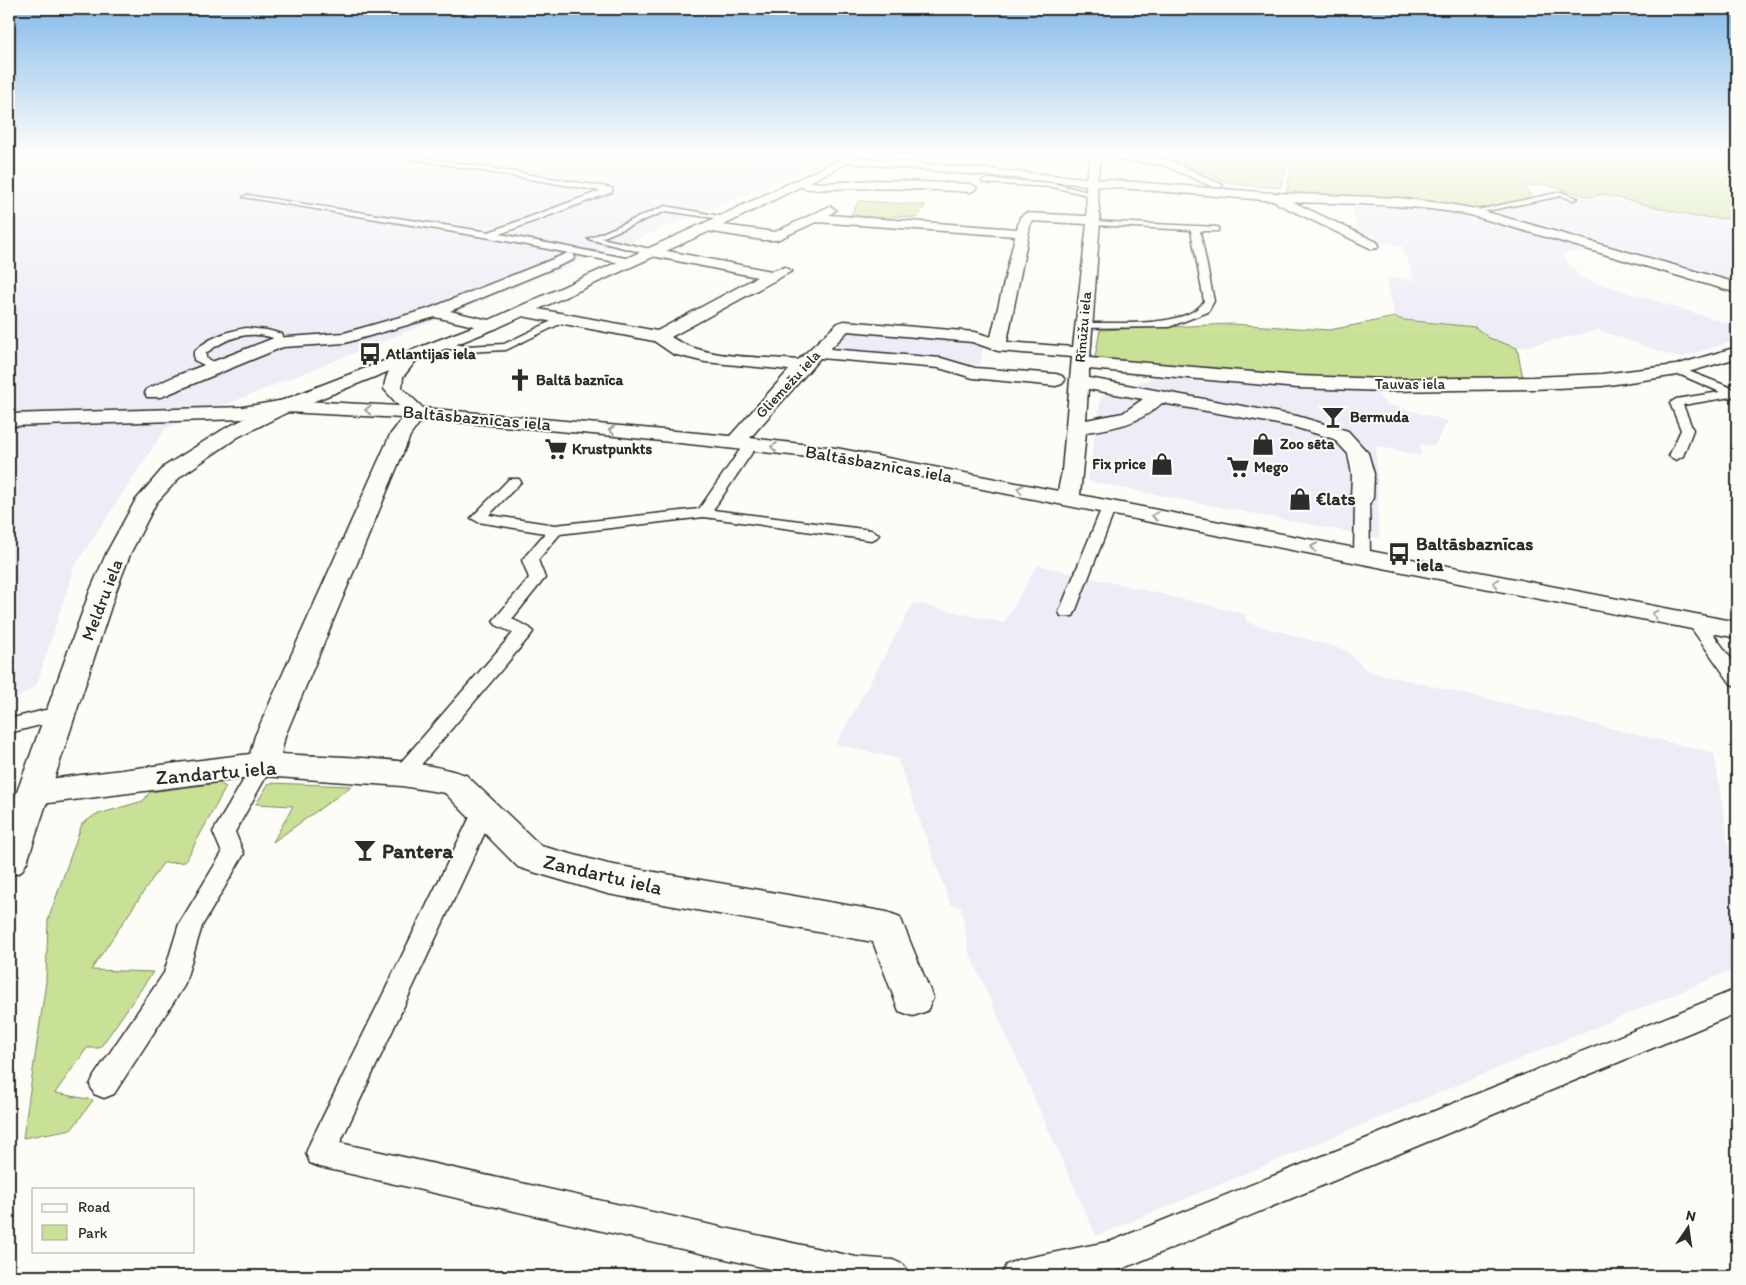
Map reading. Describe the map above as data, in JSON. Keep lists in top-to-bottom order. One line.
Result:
{"streets":{"street":["Rīnūžu iela","Gliemežu iela","Tauvas iela","Baltāsbaznīcas iela","Meldru iela","Zandartu iela"]},"crossings":[["Rīnūžu iela","Tauvas iela"],["Rīnūžu iela","Baltāsbaznīcas iela"],["Gliemežu iela","Tauvas iela"],["Gliemežu iela","Baltāsbaznīcas iela"],["Baltāsbaznīcas iela","Meldru iela"],["Meldru iela","Zandartu iela"]],"places":{"bus stop":["Atlantijas iela","Baltāsbaznīcas iela"],"church":["Baltā baznīca"],"bar":["Bermuda","Pantera"],"shop":["Zoo sēta","Fix price","€lats"],"supermarket":["Krustpunkts","Mego"]},"legend":["Road","Park"],"north":"top"}
